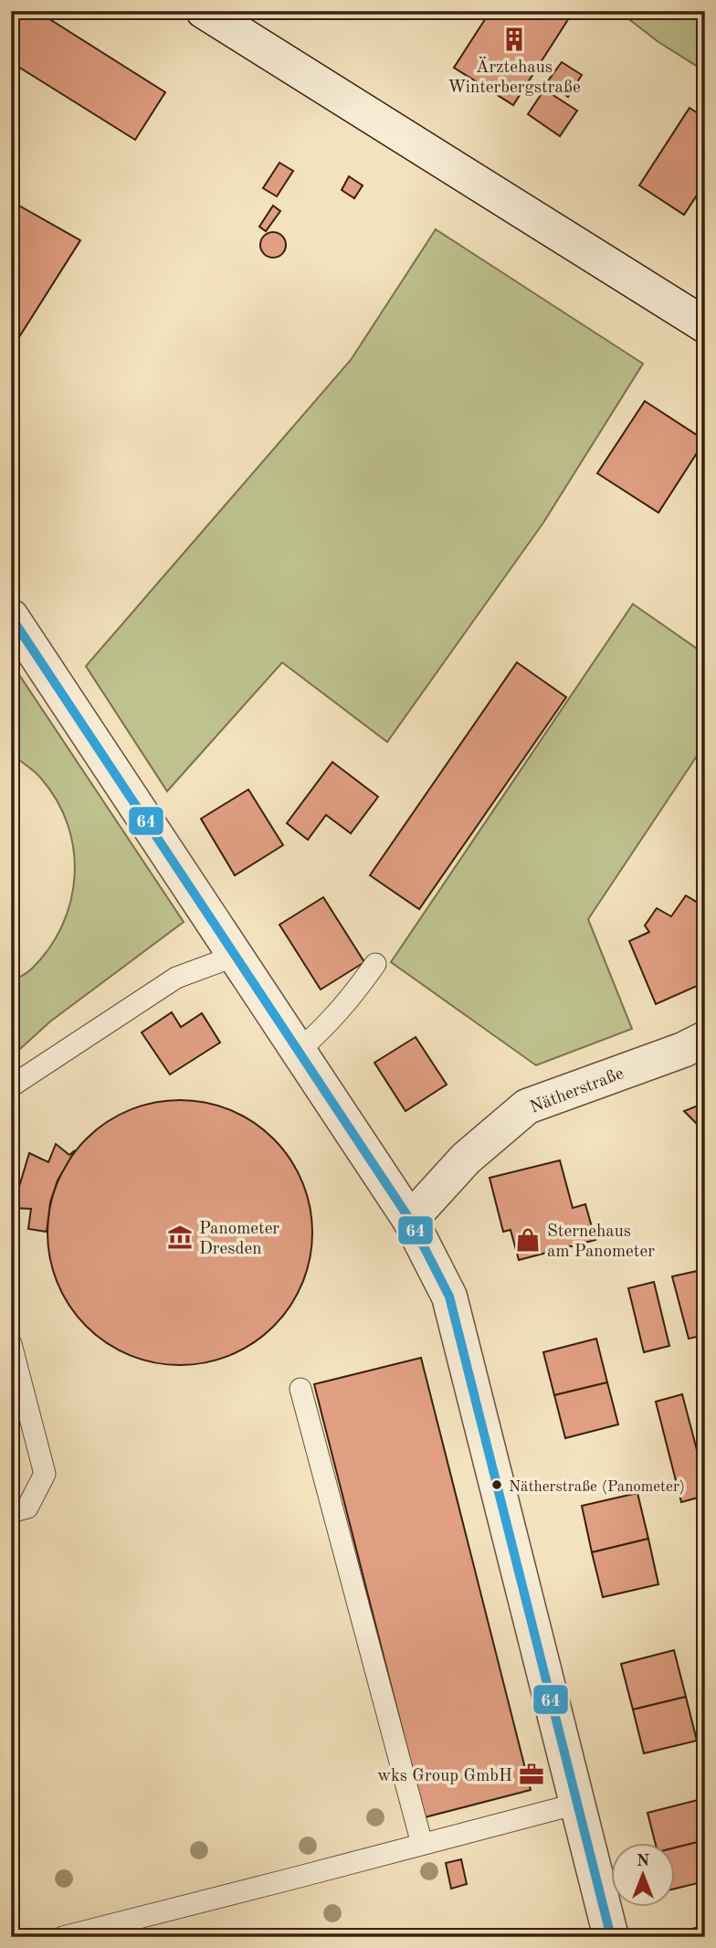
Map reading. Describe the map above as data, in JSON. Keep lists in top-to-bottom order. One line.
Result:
{"streets":{"street":["Nätherstraße"]},"places":{"building":["Ärztehaus Winterbergstraße"],"museum":["Panometer Dresden"],"shop":["Sternehaus am Panometer"],"other":["Nätherstraße (Panometer)"],"office":["wks Group GmbH"]},"lines":["transit line 64"],"north":"top"}
